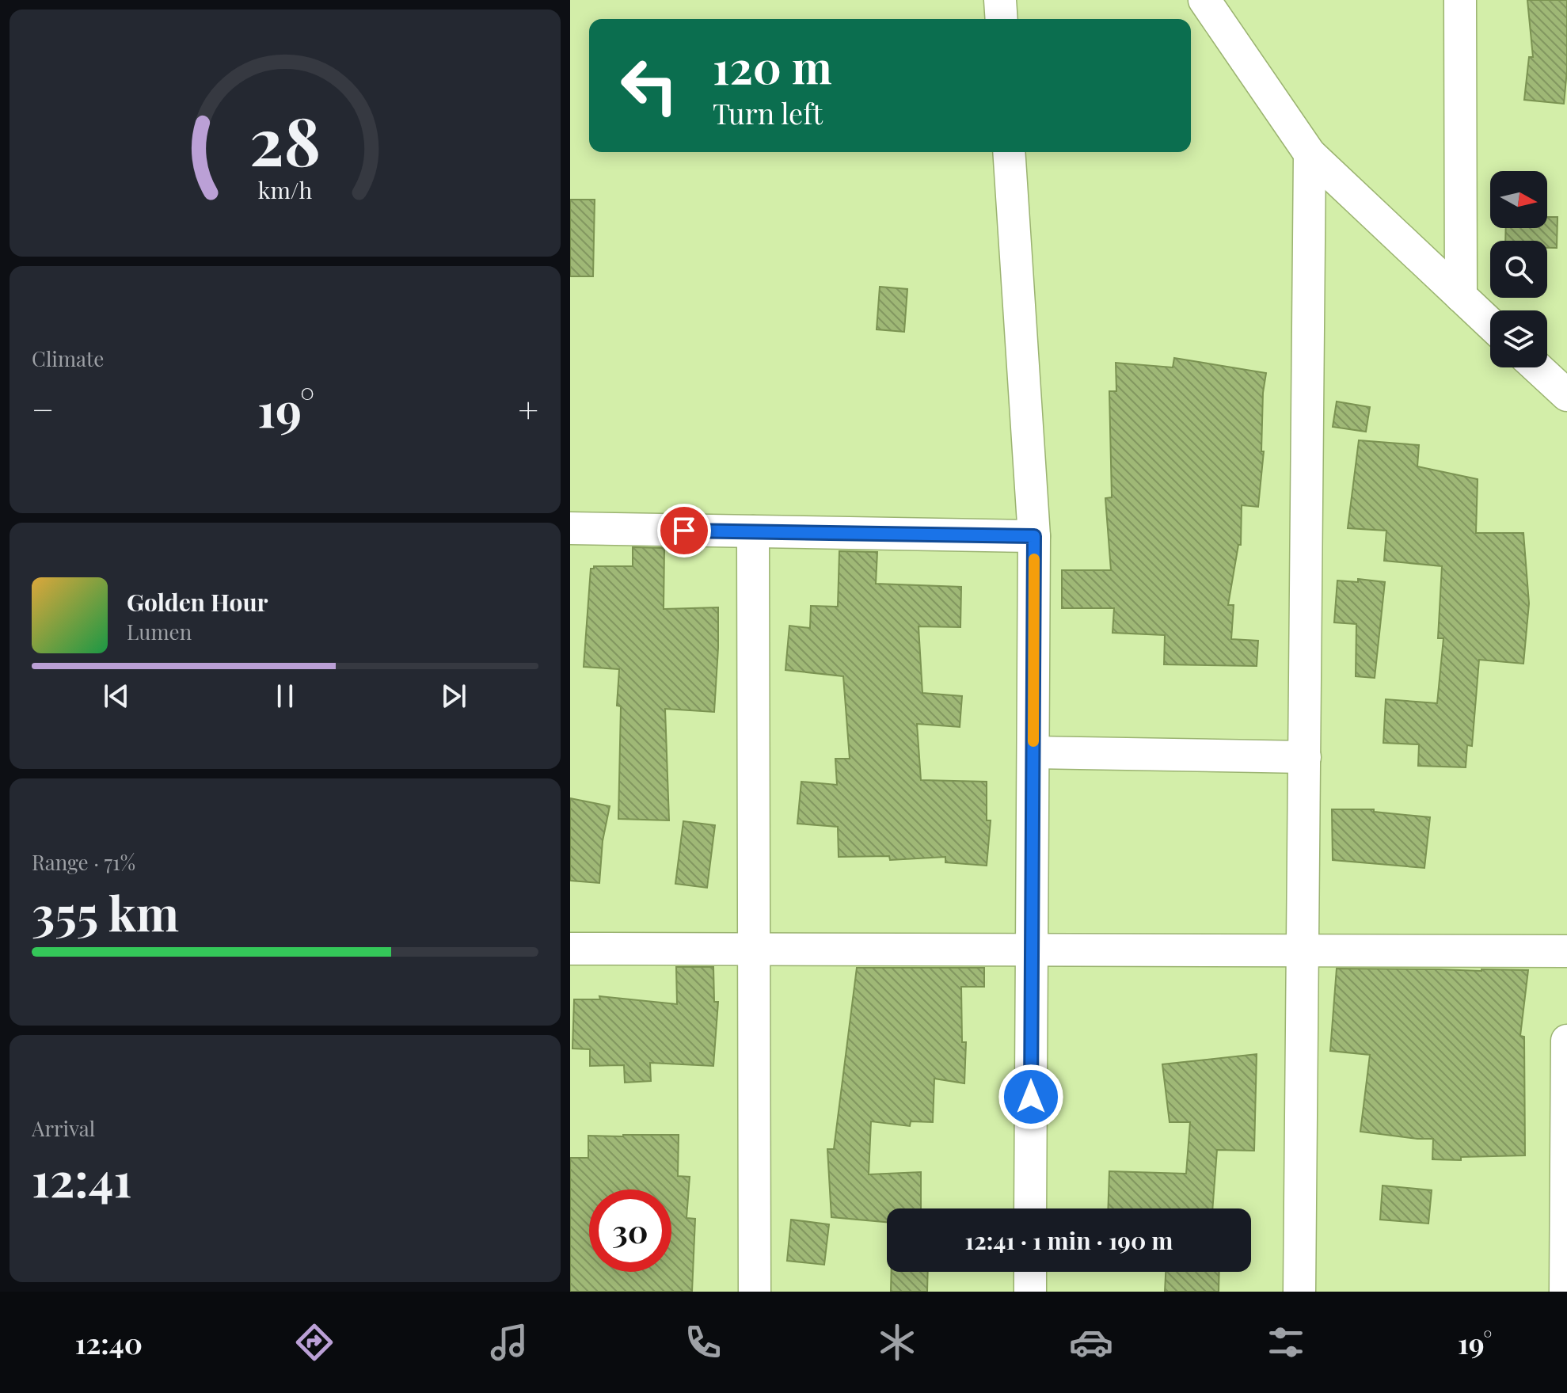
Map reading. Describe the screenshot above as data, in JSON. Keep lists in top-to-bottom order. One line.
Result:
{"north":"right","page":{"turn":["120 m","Turn left"],"tile":["Climate",["Range · 71%","355 km"],["Arrival","12:41"]],"heat":["−","19°","+"],"song":["Golden Hour","Lumen"],"limit":"30","trip":"12:41 · 1 min · 190 m","tabs":["12:40","19°"],"gauge":["28","km/h"]}}
